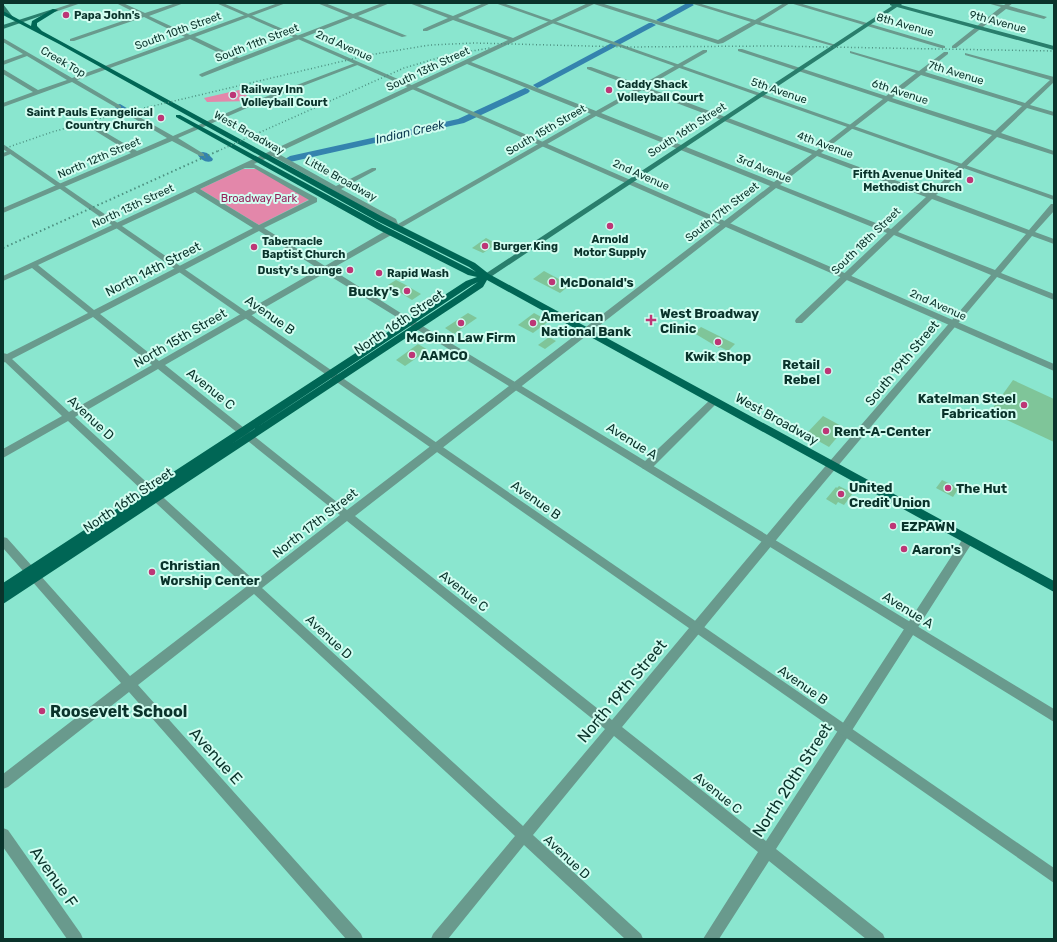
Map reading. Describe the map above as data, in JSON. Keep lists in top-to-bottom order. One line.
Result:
{"streets":{"main road":["9th Avenue","South 16th Street","West Broadway","North 16th Street"],"street":["8th Avenue","South 10th Street","South 11th Street","2nd Avenue","Creek Top","South 13th Street","7th Avenue","5th Avenue","6th Avenue","South 15th Street","4th Avenue","North 12th Street","3rd Avenue","Little Broadway","North 13th Street","South 17th Street","South 18th Street","North 14th Street","Avenue B","North 15th Street","South 19th Street","Avenue C","Avenue D","Avenue A","North 17th Street","North 19th Street","Avenue E","North 20th Street","Avenue F"]},"crossings":[["9th Avenue","South 16th Street"],["8th Avenue","South 16th Street"],["8th Avenue","South 17th Street"],["South 10th Street","2nd Avenue"],["South 10th Street","Creek Top"],["South 11th Street","2nd Avenue"],["2nd Avenue","South 13th Street"],["2nd Avenue","South 15th Street"],["2nd Avenue","South 16th Street"],["2nd Avenue","North 12th Street"],["2nd Avenue","South 17th Street"],["2nd Avenue","South 18th Street"],["2nd Avenue","South 19th Street"],["South 13th Street","5th Avenue"],["South 13th Street","3rd Avenue"],["South 13th Street","Little Broadway"],["South 13th Street","North 13th Street"],["7th Avenue","South 17th Street"],["7th Avenue","South 18th Street"],["5th Avenue","South 15th Street"],["5th Avenue","South 16th Street"],["5th Avenue","South 17th Street"],["5th Avenue","South 18th Street"],["6th Avenue","South 16th Street"],["6th Avenue","South 17th Street"],["6th Avenue","South 18th Street"],["South 15th Street","West Broadway"],["South 15th Street","4th Avenue"],["South 15th Street","3rd Avenue"],["South 15th Street","Little Broadway"],["South 15th Street","North 15th Street"],["South 16th Street","West Broadway"],["South 16th Street","4th Avenue"],["South 16th Street","3rd Avenue"],["South 16th Street","North 16th Street"],["West Broadway","Little Broadway"],["West Broadway","South 17th Street"],["West Broadway","North 16th Street"],["West Broadway","North 15th Street"],["West Broadway","South 19th Street"],["West Broadway","North 17th Street"],["West Broadway","North 19th Street"],["West Broadway","North 20th Street"],["4th Avenue","South 17th Street"],["4th Avenue","South 18th Street"],["4th Avenue","South 19th Street"],["North 12th Street","Avenue B"],["3rd Avenue","South 17th Street"],["3rd Avenue","South 18th Street"],["3rd Avenue","South 19th Street"],["Little Broadway","North 13th Street"],["Little Broadway","North 15th Street"],["North 13th Street","North 14th Street"],["North 13th Street","Avenue B"],["North 13th Street","Avenue C"],["North 13th Street","Avenue A"],["South 17th Street","North 17th Street"],["North 14th Street","Avenue B"],["North 14th Street","Avenue C"],["North 14th Street","Avenue D"],["North 14th Street","Avenue A"],["Avenue B","North 16th Street"],["Avenue B","North 15th Street"],["Avenue B","North 17th Street"],["Avenue B","North 19th Street"],["Avenue B","North 20th Street"],["North 16th Street","Avenue C"],["North 16th Street","Avenue D"],["North 16th Street","Avenue A"],["North 16th Street","Avenue E"],["North 15th Street","Avenue C"],["North 15th Street","Avenue D"],["North 15th Street","Avenue A"],["South 19th Street","North 19th Street"],["Avenue C","North 17th Street"],["Avenue C","North 19th Street"],["Avenue C","North 20th Street"],["Avenue D","North 17th Street"],["Avenue D","North 19th Street"],["Avenue A","North 17th Street"],["Avenue A","North 19th Street"],["Avenue A","North 20th Street"],["North 17th Street","Avenue E"]],"water":["Indian Creek"],"parks":["Broadway Park"],"places":{"other":["Papa John's","Caddy Shack Volleyball Court","Railway Inn Volleyball Court","Saint Pauls Evangelical Country Church","Fifth Avenue United Methodist Church","Arnold Motor Supply","Burger King","Tabernacle Baptist Church","Dusty's Lounge","Rapid Wash","McDonald's","Bucky's","McGinn Law Firm","American National Bank","Kwik Shop","AAMCO","Retail Rebel","Katelman Steel Fabrication","Rent-A-Center","The Hut","United Credit Union","EZPAWN","Aaron's","Christian Worship Center","Roosevelt School"],"health":["West Broadway Clinic"]}}
